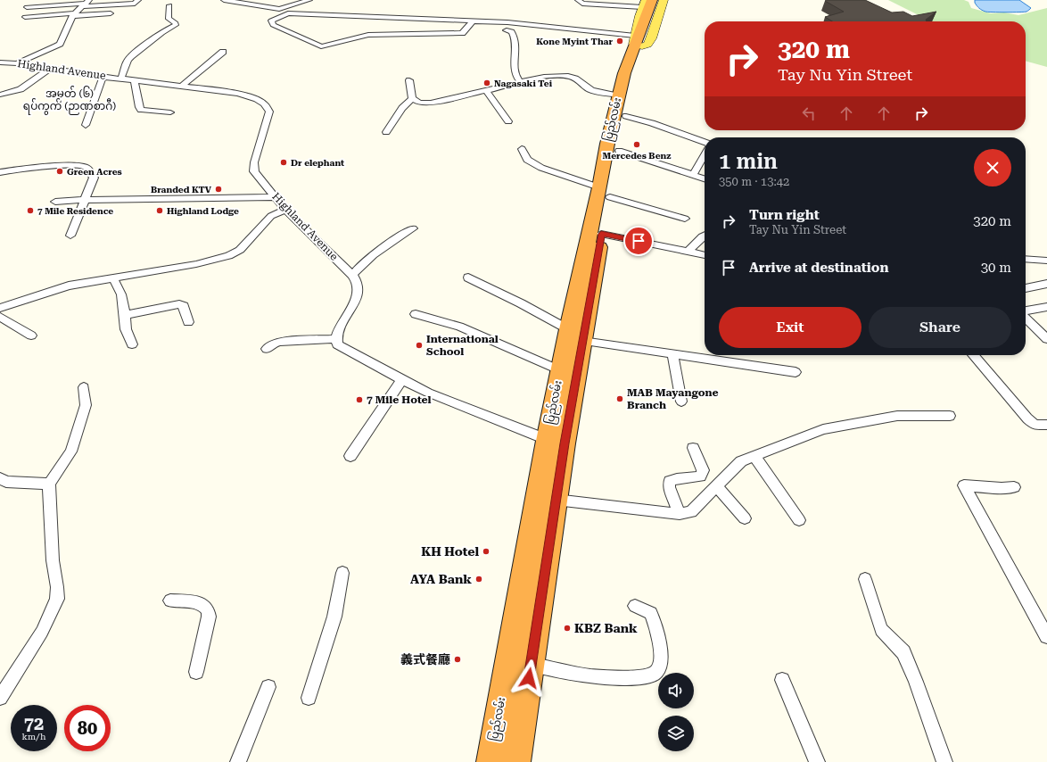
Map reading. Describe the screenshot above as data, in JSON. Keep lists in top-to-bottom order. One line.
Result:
{"streets":{"highway":["ပြည်လမ်း"],"street":["Highland Avenue"]},"districts":["အမှတ် (၆) ရပ်ကွက် (ဉာဏစာဂီ)"],"places":["Kone Myint Thar","Nagasaki Tei","Mercedes Benz","Dr elephant","Green Acres","Branded KTV","7 Mile Residence","Highland Lodge","International School","MAB Mayangone Branch","7 Mile Hotel","KH Hotel","AYA Bank","KBZ Bank","義式餐廳"],"page":{"turn":["320 m","Tay Nu Yin Street"],"heading":["1 min","350 m · 13:42"],"list":[{"name":"Turn right","note":"Tay Nu Yin Street","value":"320 m"},{"name":"Arrive at destination","value":"30 m"}],"buttons":["Exit","Share"],"speed":"72 km/h","limit":"80"}}
